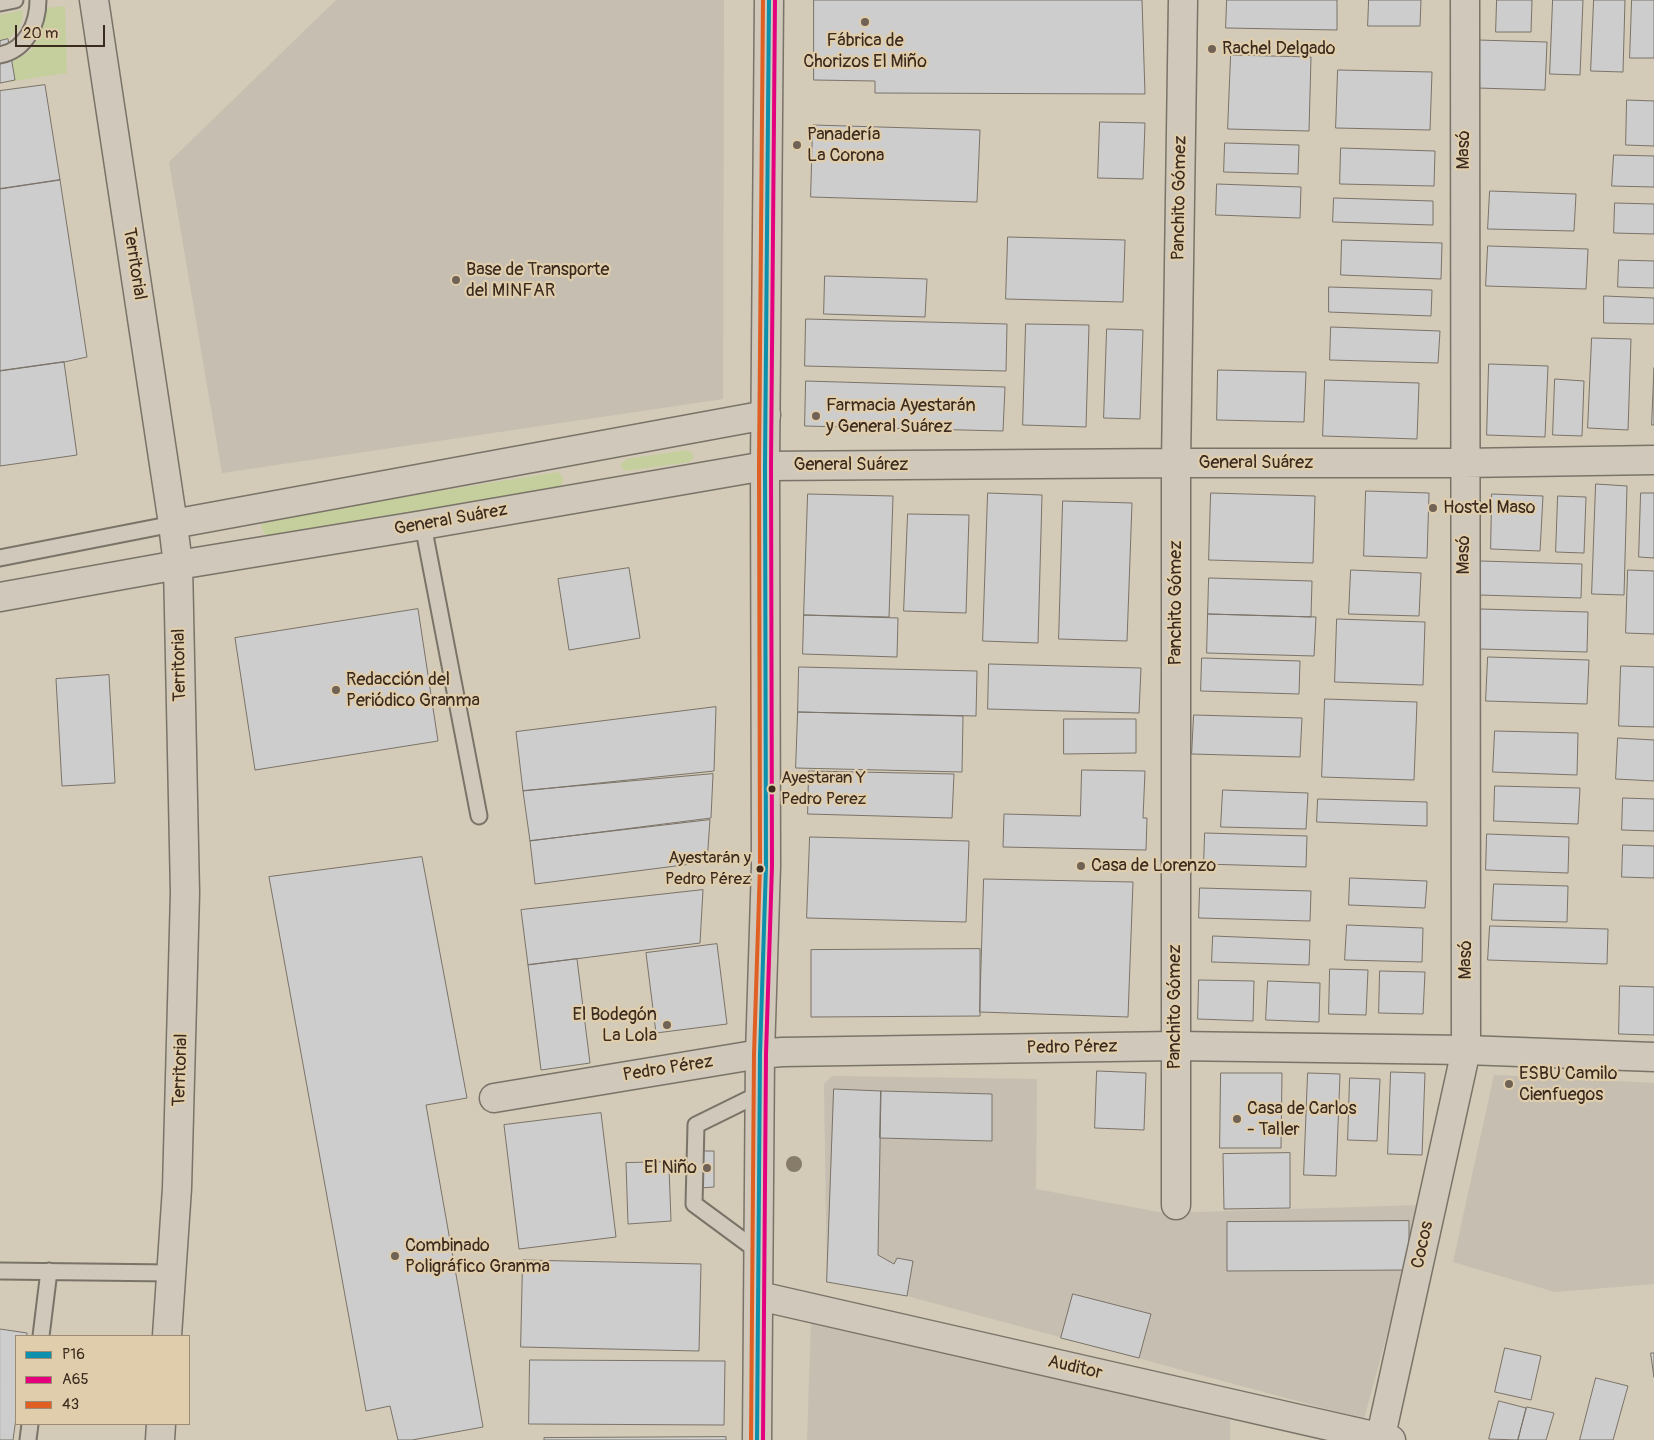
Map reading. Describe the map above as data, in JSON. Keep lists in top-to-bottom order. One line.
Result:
{"streets":{"street":["Masó","Panchito Gómez","Territorial","General Suárez","Pedro Pérez","Cocos","Auditor"]},"crossings":[["Masó","General Suárez"],["Masó","Pedro Pérez"],["Masó","Cocos"],["Panchito Gómez","General Suárez"],["Panchito Gómez","Pedro Pérez"],["Territorial","General Suárez"],["Pedro Pérez","Cocos"],["Cocos","Auditor"]],"places":["Fábrica de Chorizos El Miño","Rachel Delgado","Panadería La Corona","Base de Transporte del MINFAR","Farmacia Ayestarán y General Suárez","Hostel Maso","Redacción del Periódico Granma","Ayestaran Y Pedro Perez","Casa de Lorenzo","Ayestarán y Pedro Pérez","El Bodegón La Lola","ESBU Camilo Cienfuegos","Casa de Carlos - Taller","El Niño","Combinado Poligráfico Granma"],"lines":["transit line P16","transit line A65","transit line 43"],"legend":["P16","A65","43"],"scale_bar":"20 m"}
